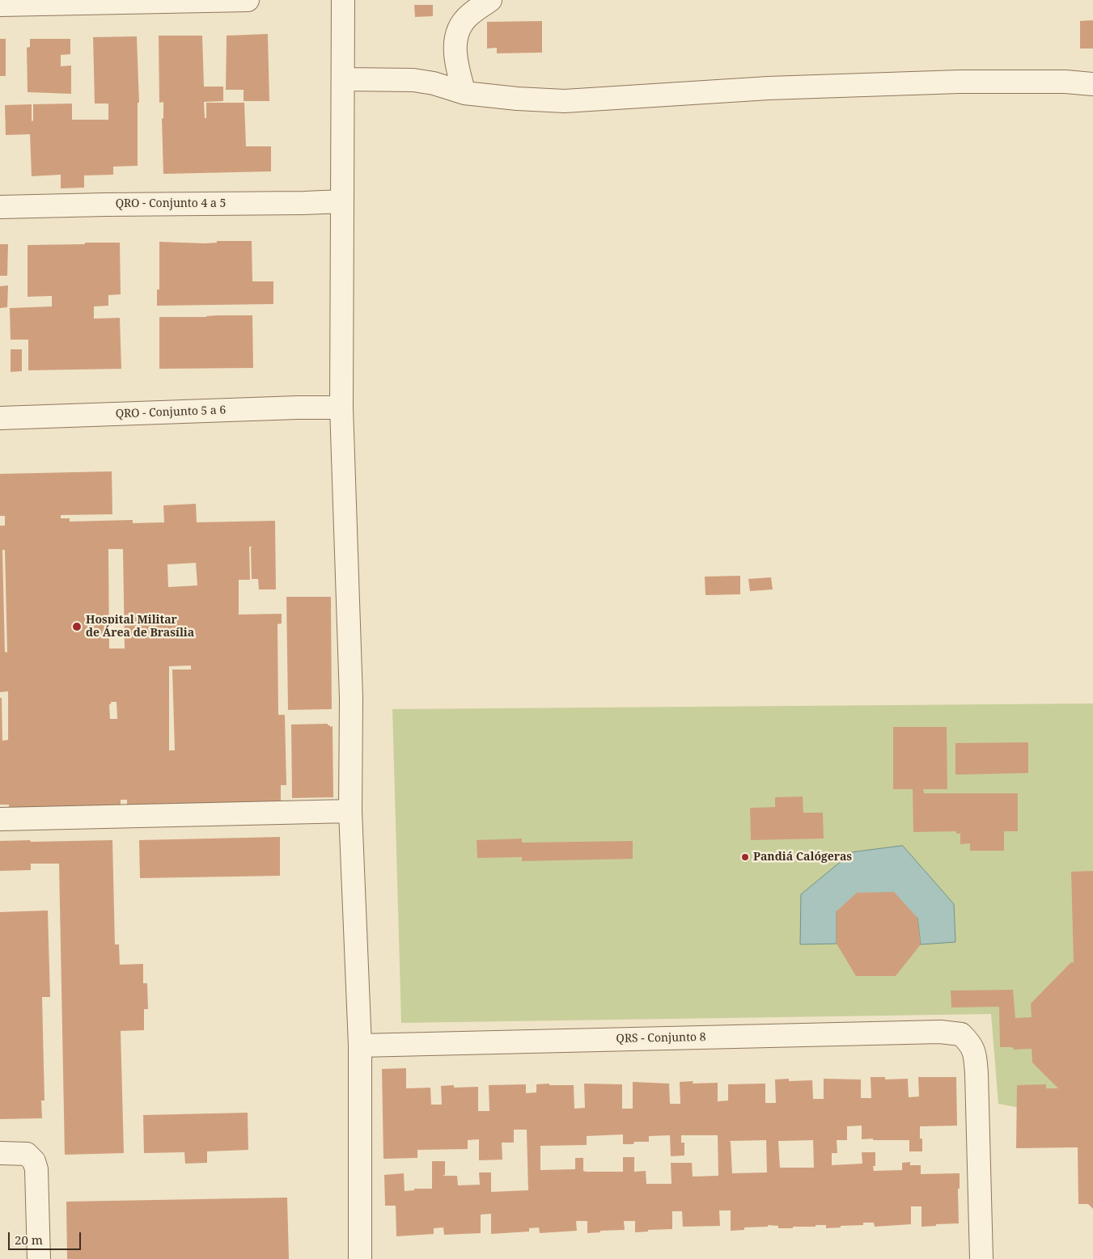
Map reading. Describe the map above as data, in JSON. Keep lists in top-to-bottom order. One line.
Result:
{"streets":{"street":["QRO - Conjunto 4 a 5","QRO - Conjunto 5 a 6","QRS - Conjunto 8"]},"places":["Hospital Militar de Área de Brasília","Pandiá Calógeras"],"scale_bar":"20 m"}
